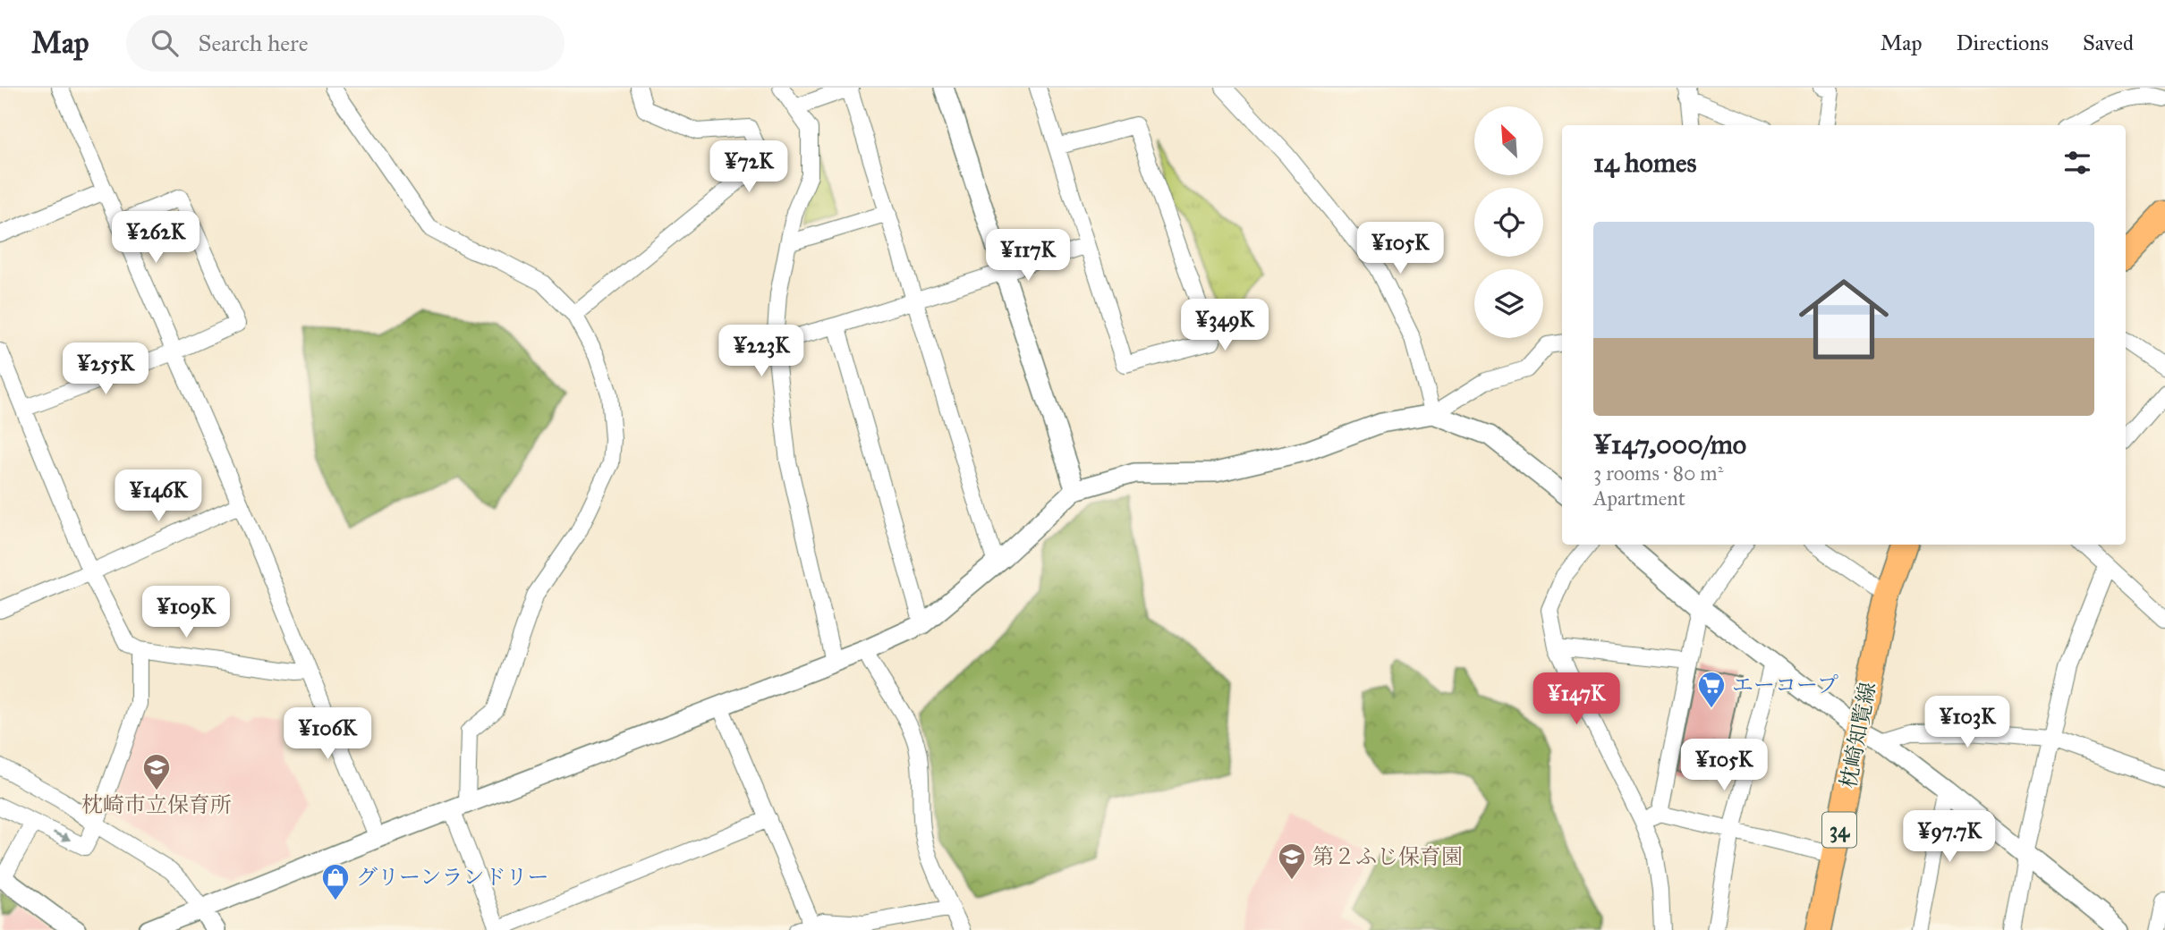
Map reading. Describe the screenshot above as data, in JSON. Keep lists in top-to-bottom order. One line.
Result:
{"streets":{"main road":["枕崎知覧線","34"]},"places":{"supermarket":["エーコープ"],"school or university":["枕崎市立保育所","第２ふじ保育園"],"shop":["グリーンランドリー"]},"north":"top left","page":{"header":"Map","search":"Search here","nav":["Map","Directions","Saved"],"heading":"14 homes","price":["¥72K","¥262K","¥105K","¥117K","¥349K","¥223K","¥255K","¥146K","¥109K","¥147K","¥103K","¥106K","¥105K","¥97.7K"],"list":[{"name":"¥147,000/mo","note":"3 rooms · 80 m² · Apartment"}]}}
